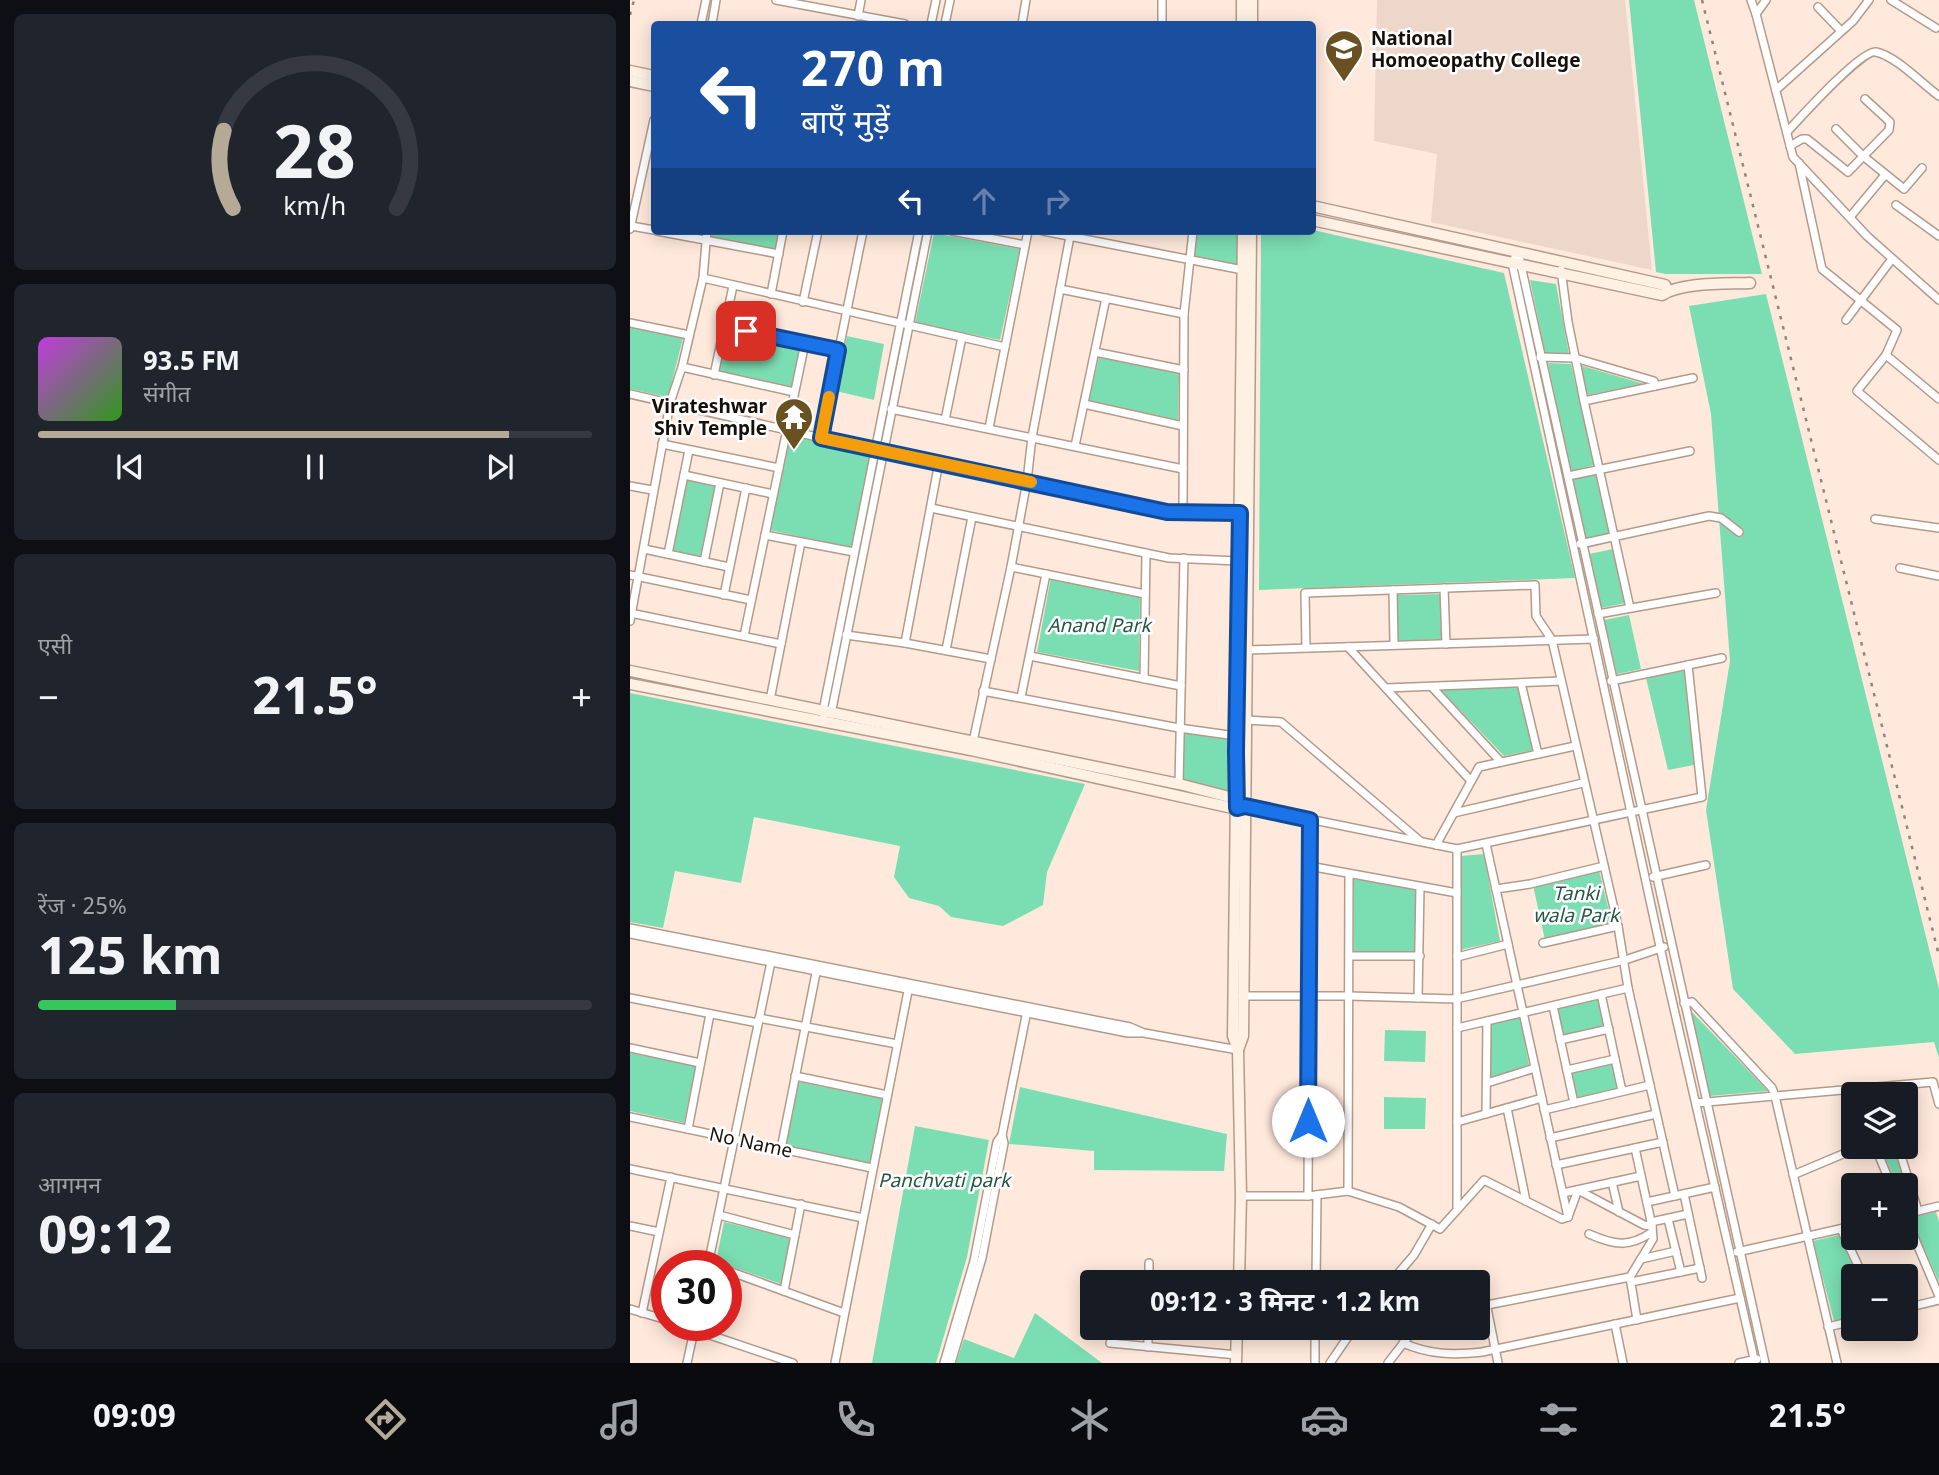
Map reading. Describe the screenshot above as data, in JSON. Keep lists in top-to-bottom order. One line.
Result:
{"streets":{"street":["No Name"]},"parks":["Anand Park","Tanki wala Park","Panchvati park"],"places":{"school or university":["National Homoeopathy College"],"temple":["Virateshwar Shiv Temple"]},"page":{"turn":["270 m","बाएँ मुड़ें"],"song":["93.5 FM","संगीत"],"tile":["एसी",["रेंज · 25%","125 km"],["आगमन","09:12"]],"heat":["−","21.5°","+"],"map_buttons":["+","−"],"limit":"30","trip":"09:12 · 3 मिनट · 1.2 km","tabs":["09:09","21.5°"],"gauge":["28","km/h"]}}
